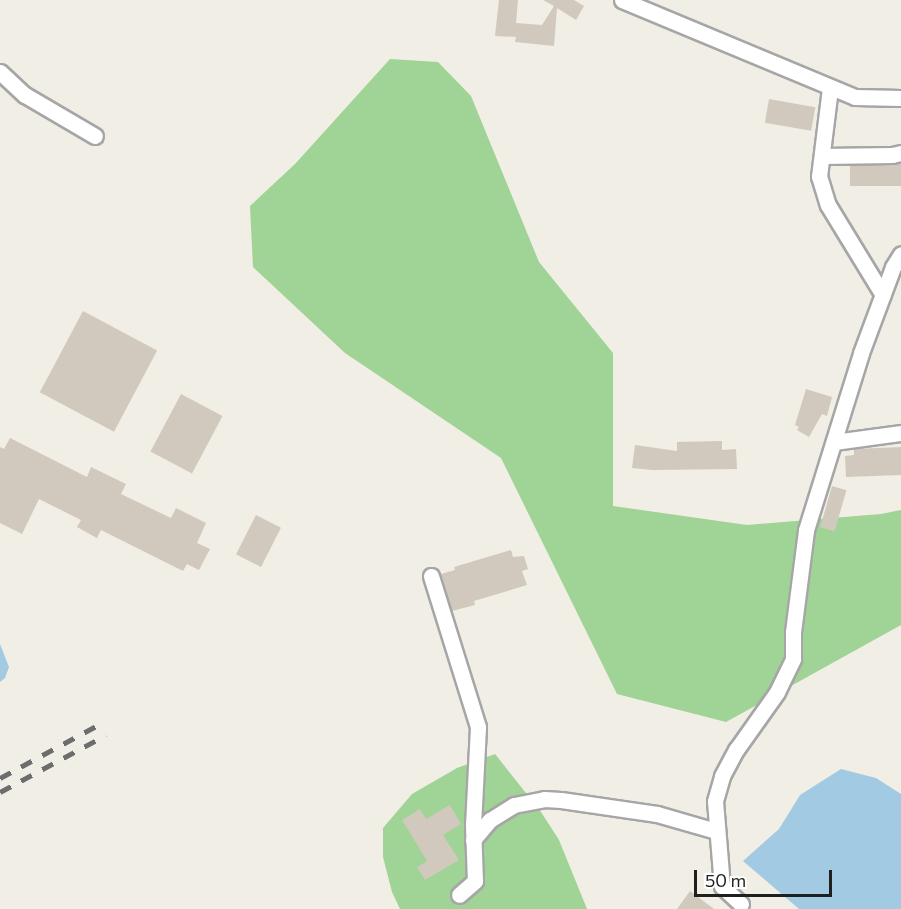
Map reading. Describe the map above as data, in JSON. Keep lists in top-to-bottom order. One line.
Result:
{"scale_bar":"50 m"}
